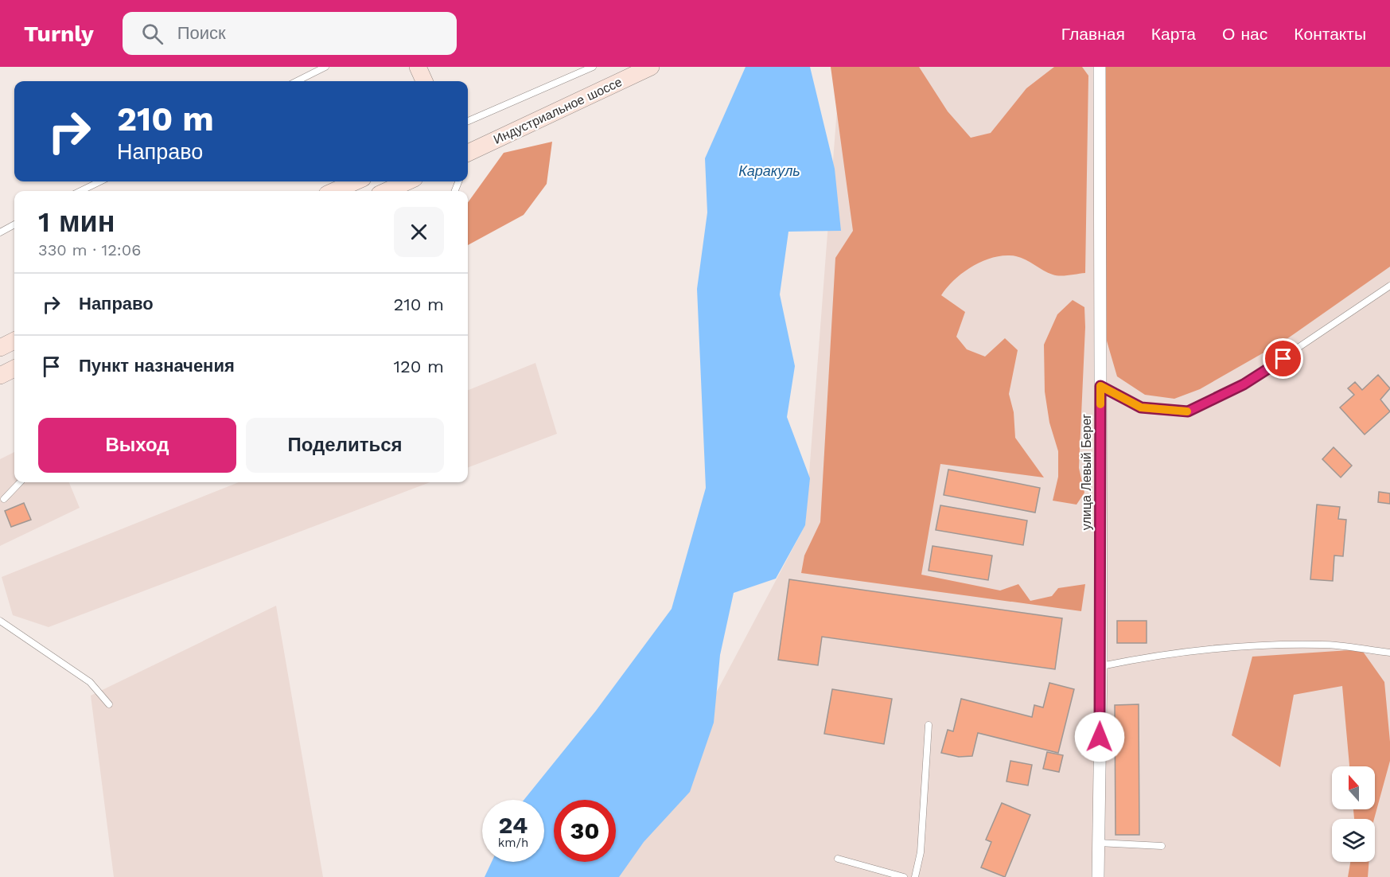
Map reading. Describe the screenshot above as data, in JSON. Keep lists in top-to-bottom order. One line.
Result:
{"streets":{"main road":["Индустриальное шоссе"],"street":["улица Левый Берег"]},"water":["Каракуль"],"north":"top","page":{"header":"Turnly","search":"Поиск","nav":["Главная","Карта","О нас","Контакты"],"turn":["210 m","Направо"],"heading":["1 мин","330 m · 12:06"],"list":[{"name":"Направо","value":"210 m"},{"name":"Пункт назначения","value":"120 m"}],"buttons":["Выход","Поделиться"],"speed":"24 km/h","limit":"30"}}
